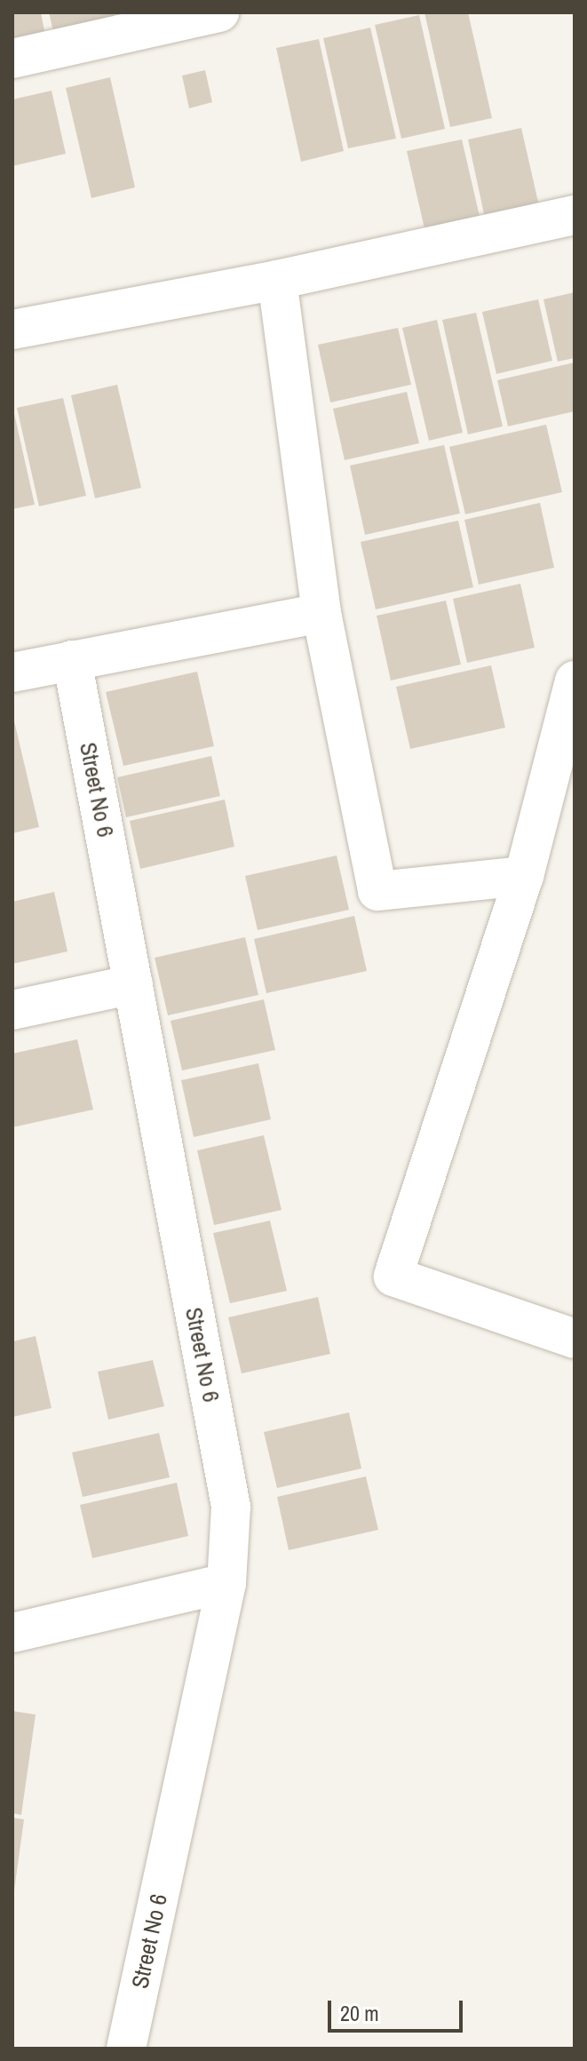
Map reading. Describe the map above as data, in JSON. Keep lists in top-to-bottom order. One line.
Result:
{"streets":{"street":["Street No 6"]},"scale_bar":"20 m"}
